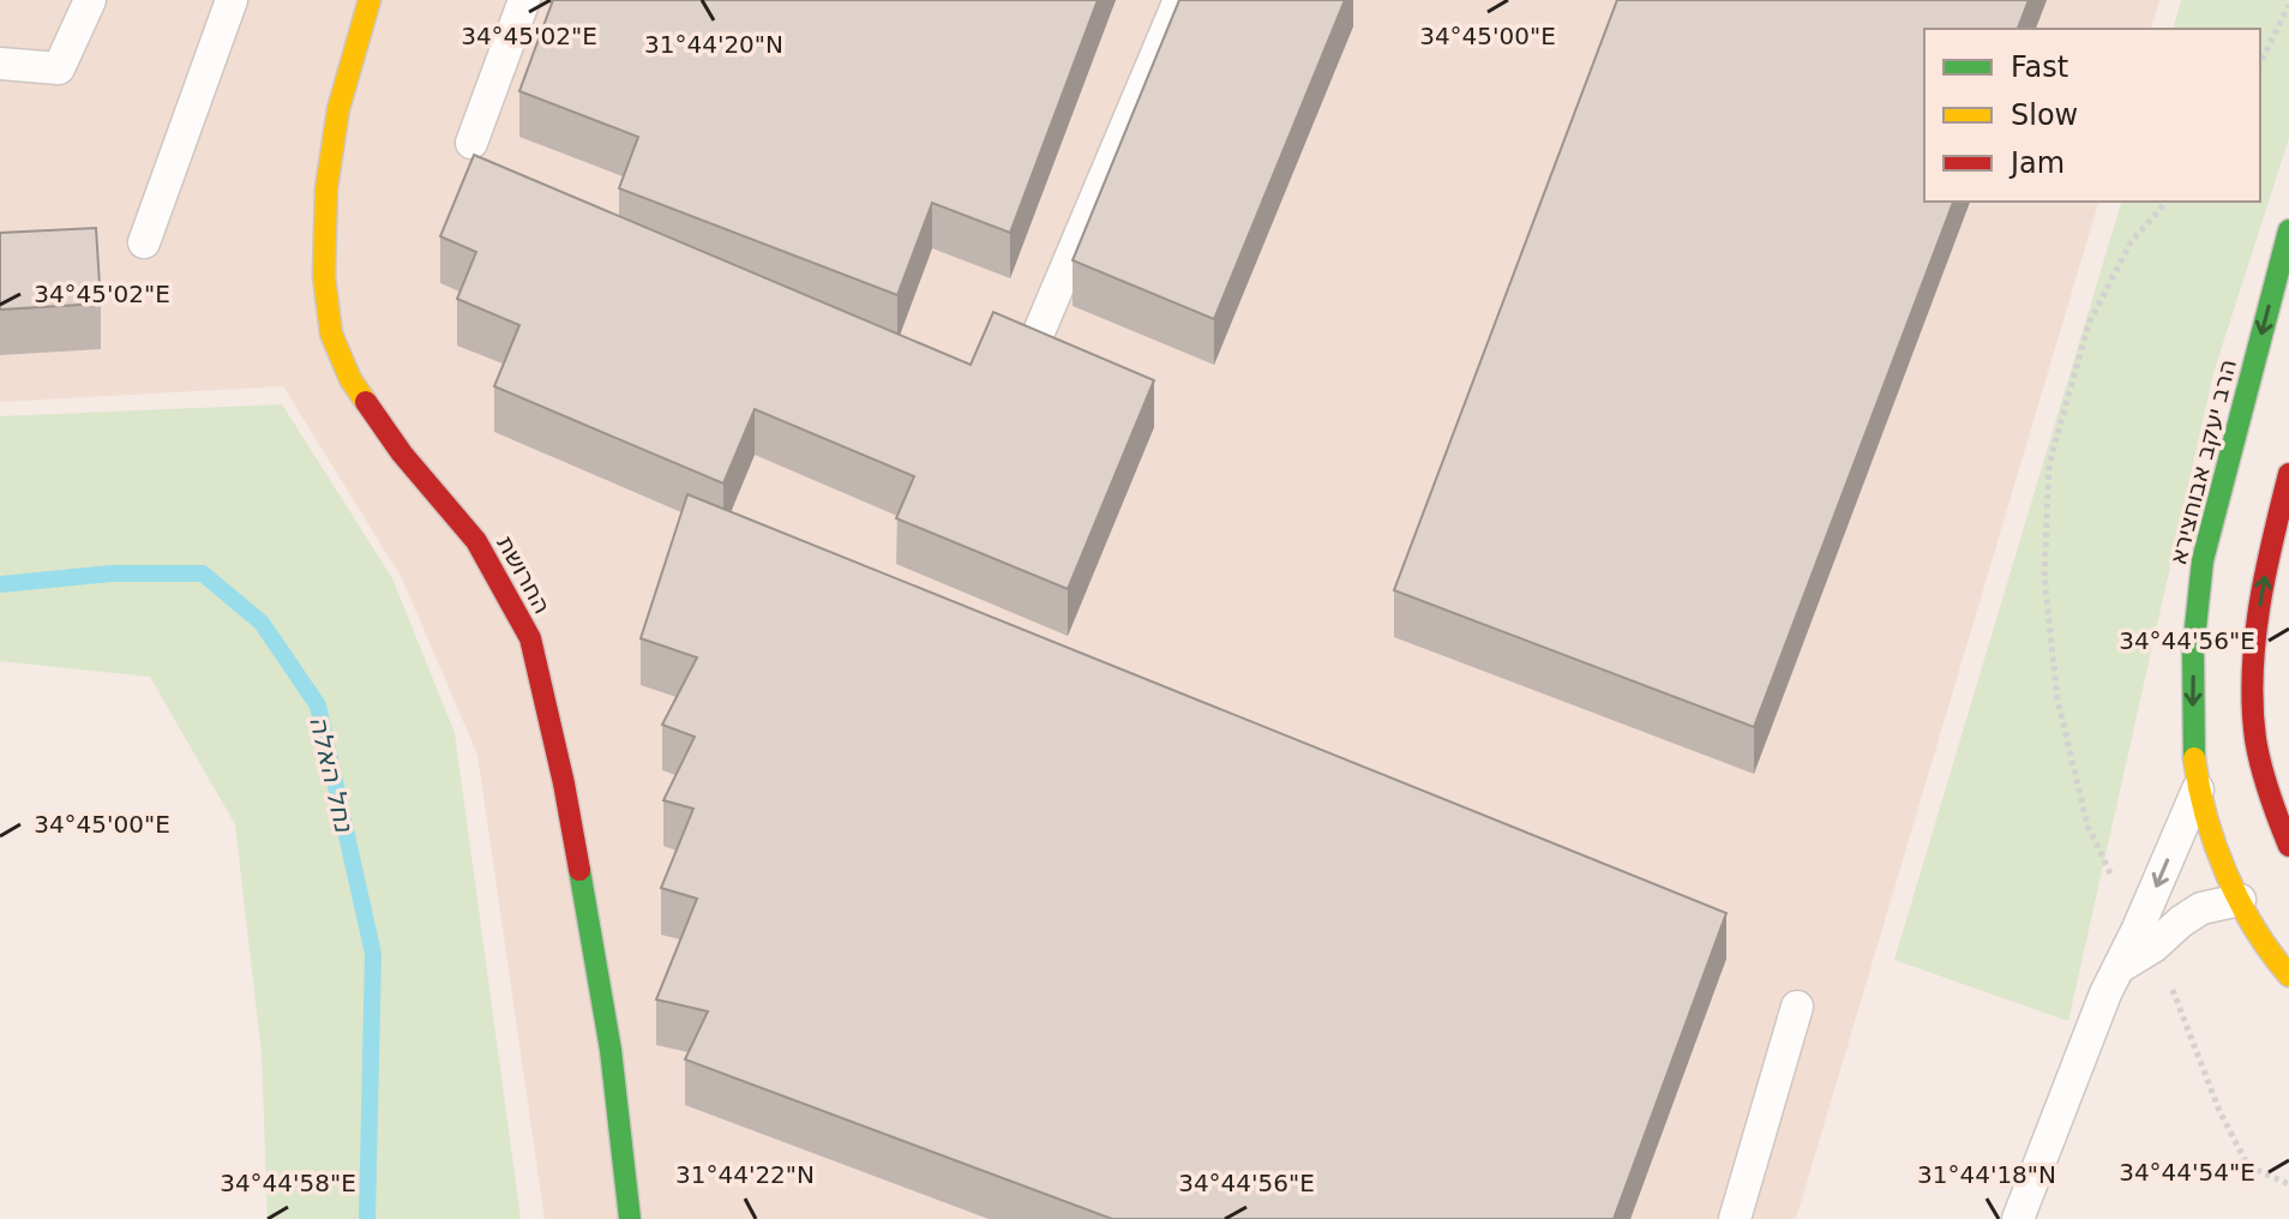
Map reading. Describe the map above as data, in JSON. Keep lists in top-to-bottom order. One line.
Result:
{"streets":{"street":["הרב יעקב אבוחצירא","החרושת"]},"water":["נחל האלה"],"legend":["Fast","Slow","Jam"],"coordinates":["34°45'02\"E","34°45'00\"E","31°44'20\"N","34°44'56\"E","34°44'54\"E","31°44'22\"N","31°44'18\"N","34°44'58\"E"]}
